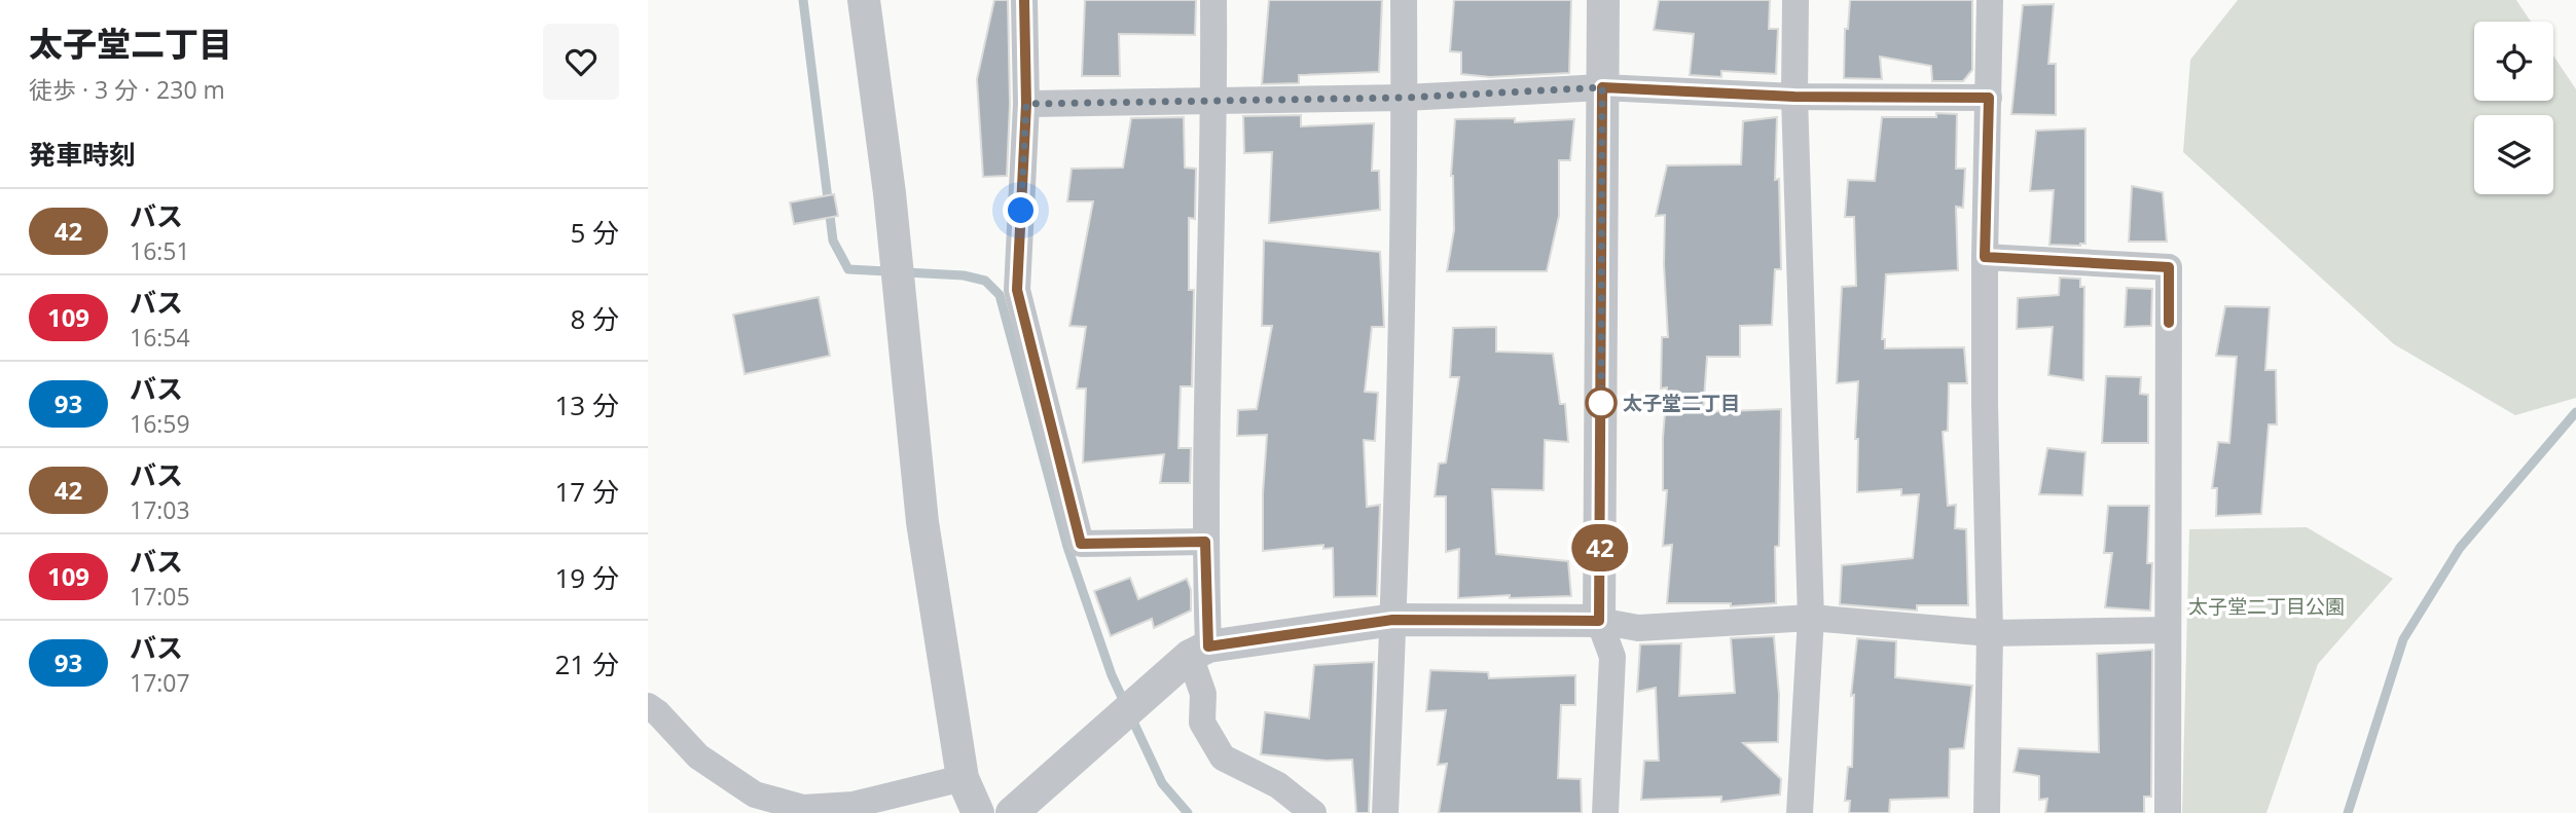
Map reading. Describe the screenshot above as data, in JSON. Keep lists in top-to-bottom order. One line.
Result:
{"parks":["太子堂二丁目公園"],"places":["太子堂二丁目"],"lines":["bus line 42"],"page":{"heading":[["太子堂二丁目","徒歩 · 3 分 · 230 m"],"発車時刻"],"on_map":"42","list":[{"mark":"42","name":"バス","note":"16:51","value":"5 分"},{"mark":"109","name":"バス","note":"16:54","value":"8 分"},{"mark":"93","name":"バス","note":"16:59","value":"13 分"},{"mark":"42","name":"バス","note":"17:03","value":"17 分"},{"mark":"109","name":"バス","note":"17:05","value":"19 分"},{"mark":"93","name":"バス","note":"17:07","value":"21 分"}]}}
